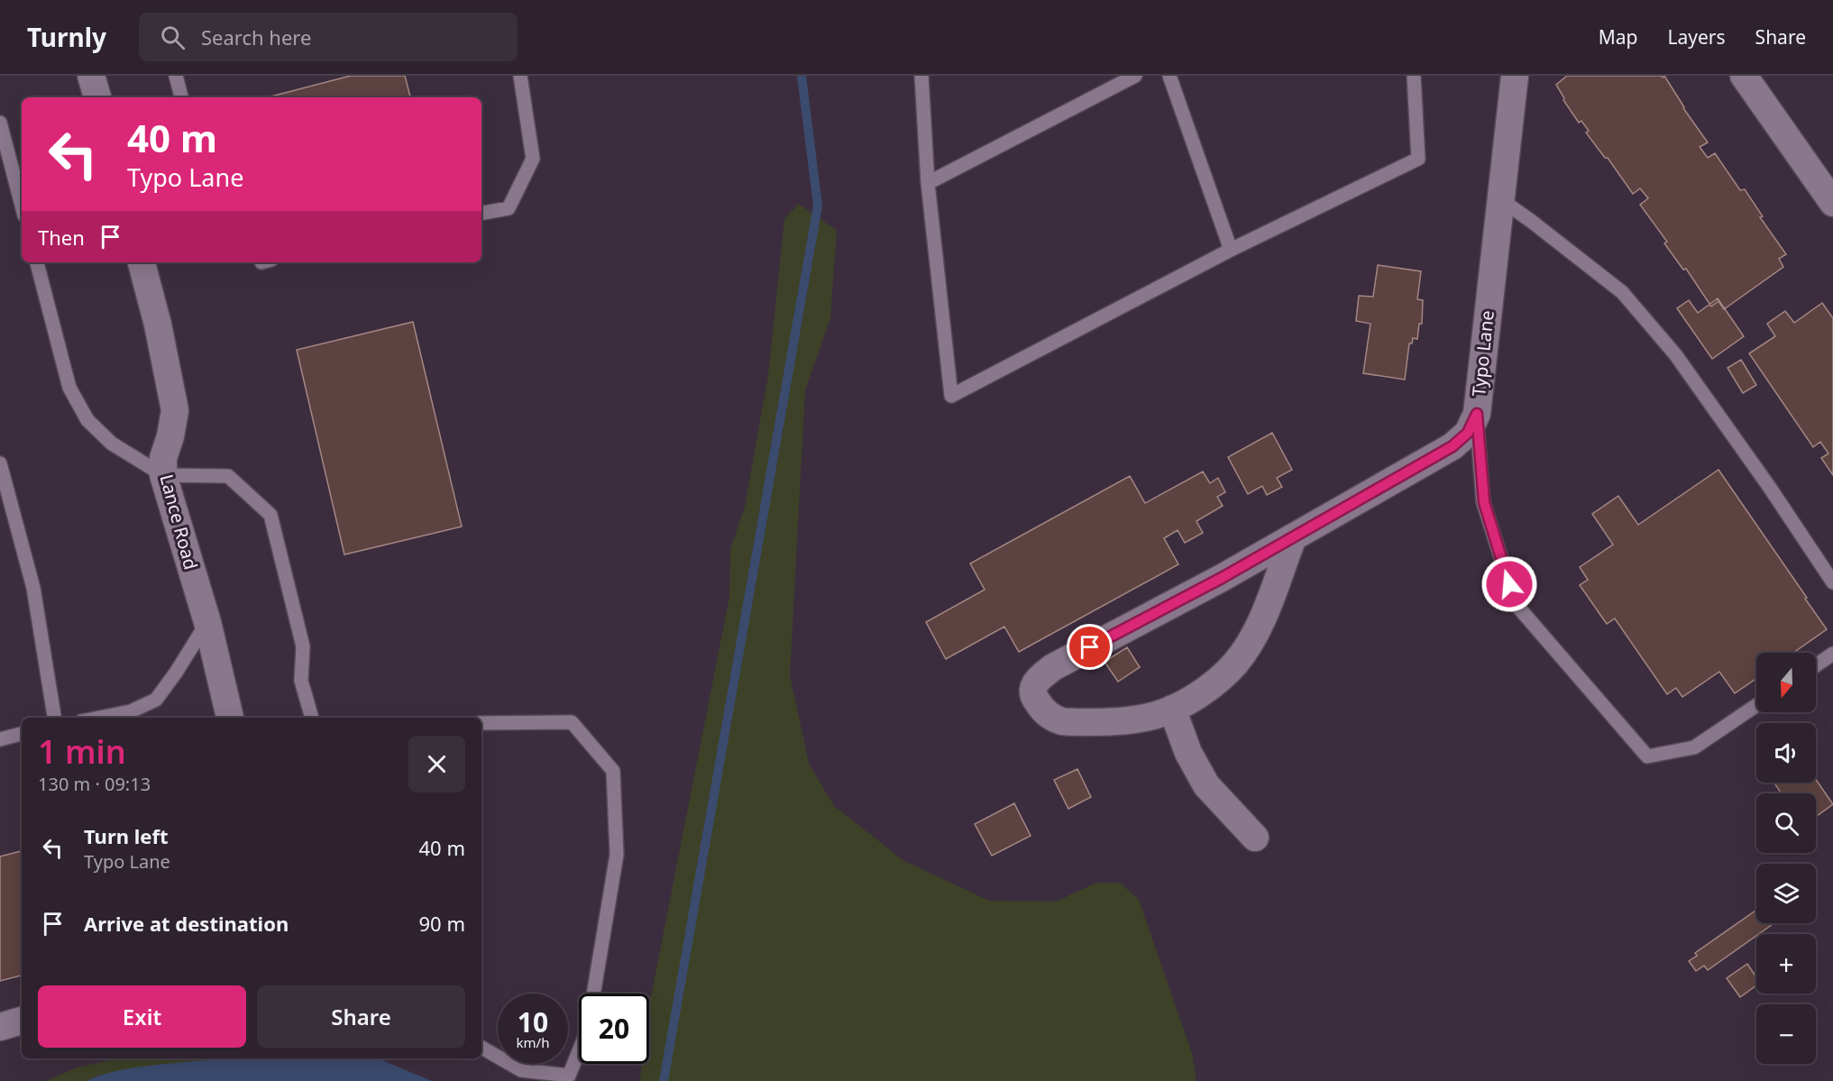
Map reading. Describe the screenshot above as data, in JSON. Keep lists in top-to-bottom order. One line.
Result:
{"streets":{"street":["Typo Lane","Lance Road"]},"north":"bottom","page":{"header":"Turnly","search":"Search here","nav":["Map","Layers","Share"],"turn":["40 m","Typo Lane"],"then":"Then","map_buttons":["+","−"],"heading":["1 min","130 m · 09:13"],"list":[{"name":"Turn left","note":"Typo Lane","value":"40 m"},{"name":"Arrive at destination","value":"90 m"}],"buttons":["Exit","Share"],"speed":"10 km/h","limit":"20"}}
